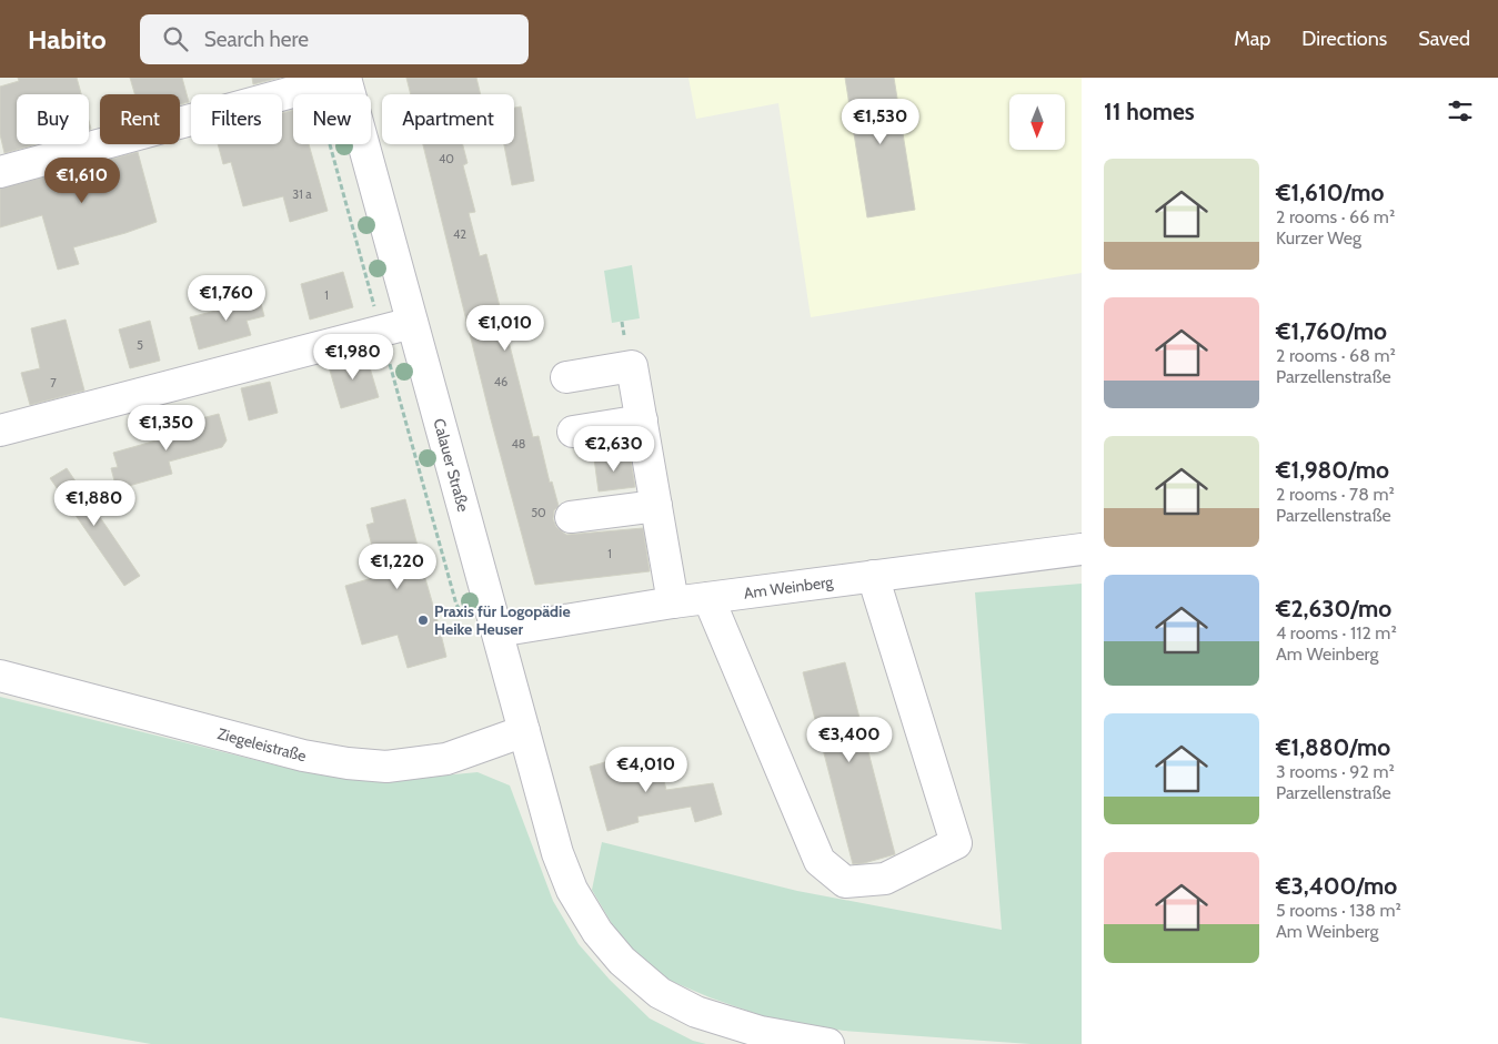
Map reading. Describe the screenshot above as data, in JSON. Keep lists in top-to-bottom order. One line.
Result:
{"streets":{"street":["Calauer Straße","Am Weinberg","Ziegeleistraße"]},"crossings":[["Calauer Straße","Am Weinberg"],["Calauer Straße","Ziegeleistraße"]],"places":["Praxis für Logopädie Heike Heuser"],"house_numbers":["40","31 a","42","1","5","46","7","48","50","1"],"north":"bottom","page":{"header":"Habito","search":"Search here","nav":["Map","Directions","Saved"],"heading":"11 homes","chip":["Buy","Rent","Filters","New","Apartment"],"price":["€1,530","€1,610","€1,760","€1,010","€1,980","€1,350","€2,630","€1,880","€1,220","€3,400","€4,010"],"list":[{"name":"€1,610/mo","note":"2 rooms · 66 m² · Kurzer Weg"},{"name":"€1,760/mo","note":"2 rooms · 68 m² · Parzellenstraße"},{"name":"€1,980/mo","note":"2 rooms · 78 m² · Parzellenstraße"},{"name":"€2,630/mo","note":"4 rooms · 112 m² · Am Weinberg"},{"name":"€1,880/mo","note":"3 rooms · 92 m² · Parzellenstraße"},{"name":"€3,400/mo","note":"5 rooms · 138 m² · Am Weinberg"}]}}
